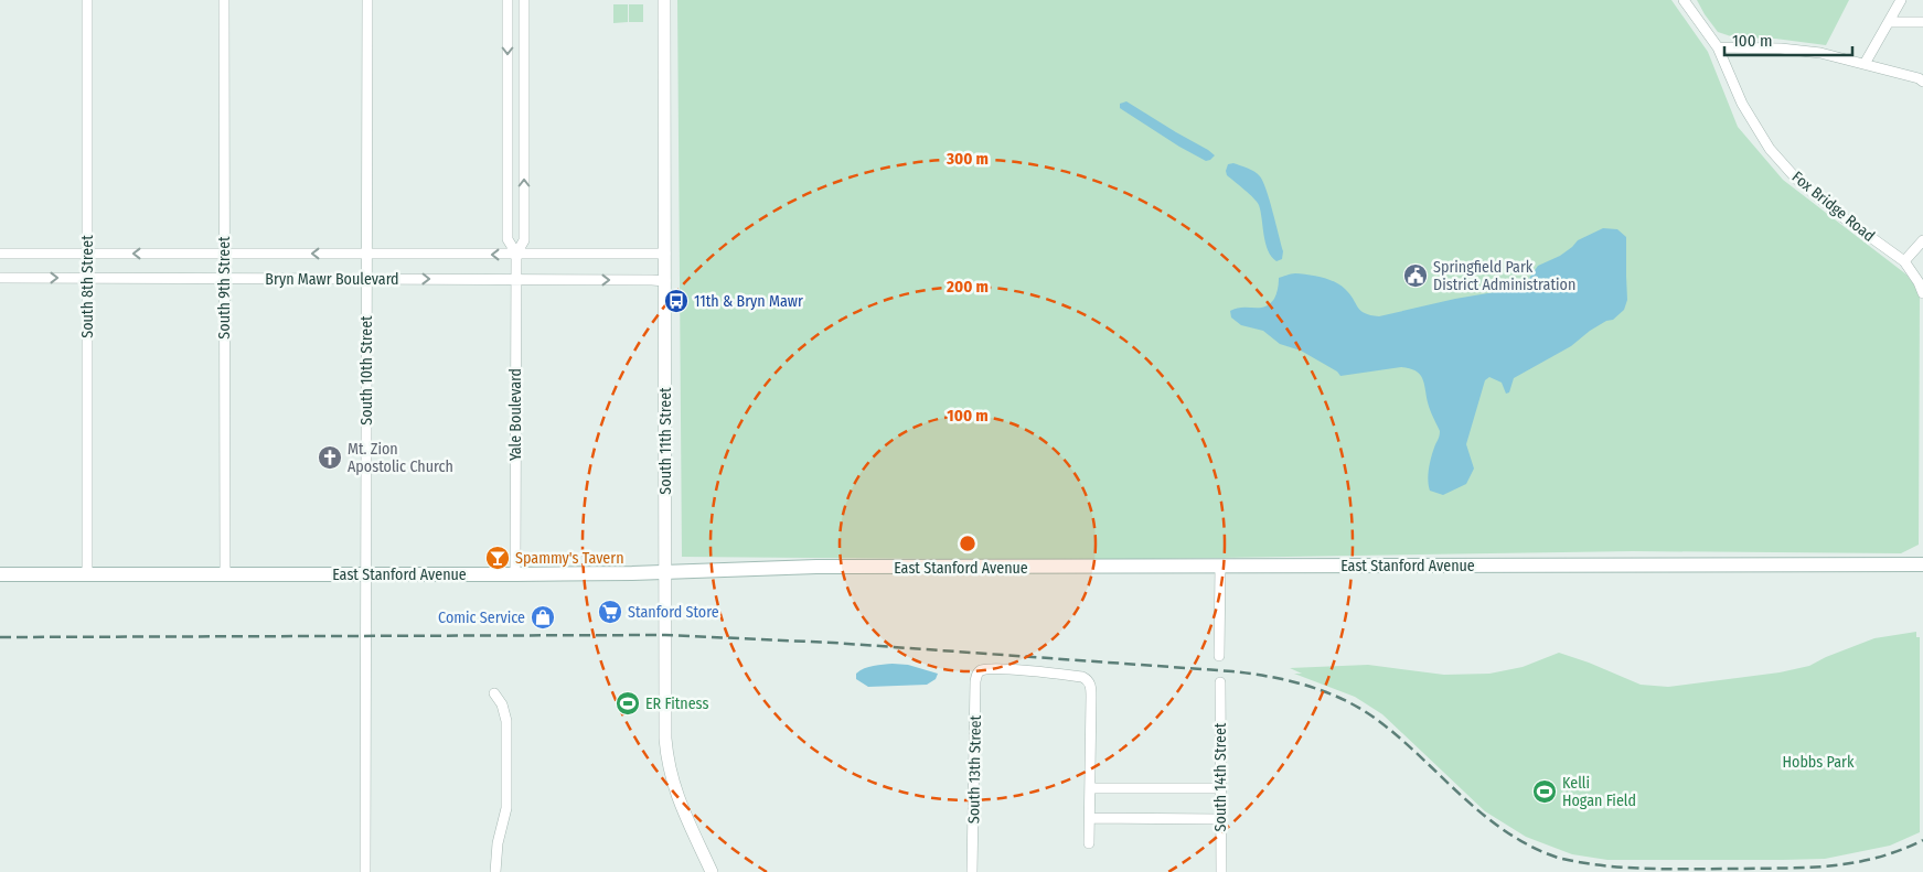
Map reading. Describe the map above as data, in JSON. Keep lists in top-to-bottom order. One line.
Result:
{"streets":{"main road":["East Stanford Avenue"],"street":["Fox Bridge Road","Bryn Mawr Boulevard","South 8th Street","South 9th Street","South 10th Street","Yale Boulevard","South 11th Street","South 13th Street","South 14th Street"]},"crossings":[["Bryn Mawr Boulevard","South 8th Street"],["Bryn Mawr Boulevard","South 9th Street"],["Bryn Mawr Boulevard","South 10th Street"],["Bryn Mawr Boulevard","Yale Boulevard"],["Bryn Mawr Boulevard","South 11th Street"],["South 8th Street","East Stanford Avenue"],["South 9th Street","East Stanford Avenue"],["South 10th Street","East Stanford Avenue"],["Yale Boulevard","East Stanford Avenue"],["South 11th Street","East Stanford Avenue"]],"parks":["Hobbs Park"],"places":{"public building":["Springfield Park District Administration"],"bus stop":["11th & Bryn Mawr"],"church":["Mt. Zion Apostolic Church"],"bar":["Spammy's Tavern"],"supermarket":["Stanford Store"],"shop":["Comic Service"],"sports":["ER Fitness","Kelli Hogan Field"]},"scale_bar":"100 m","rings":["300 m","200 m","100 m"]}
